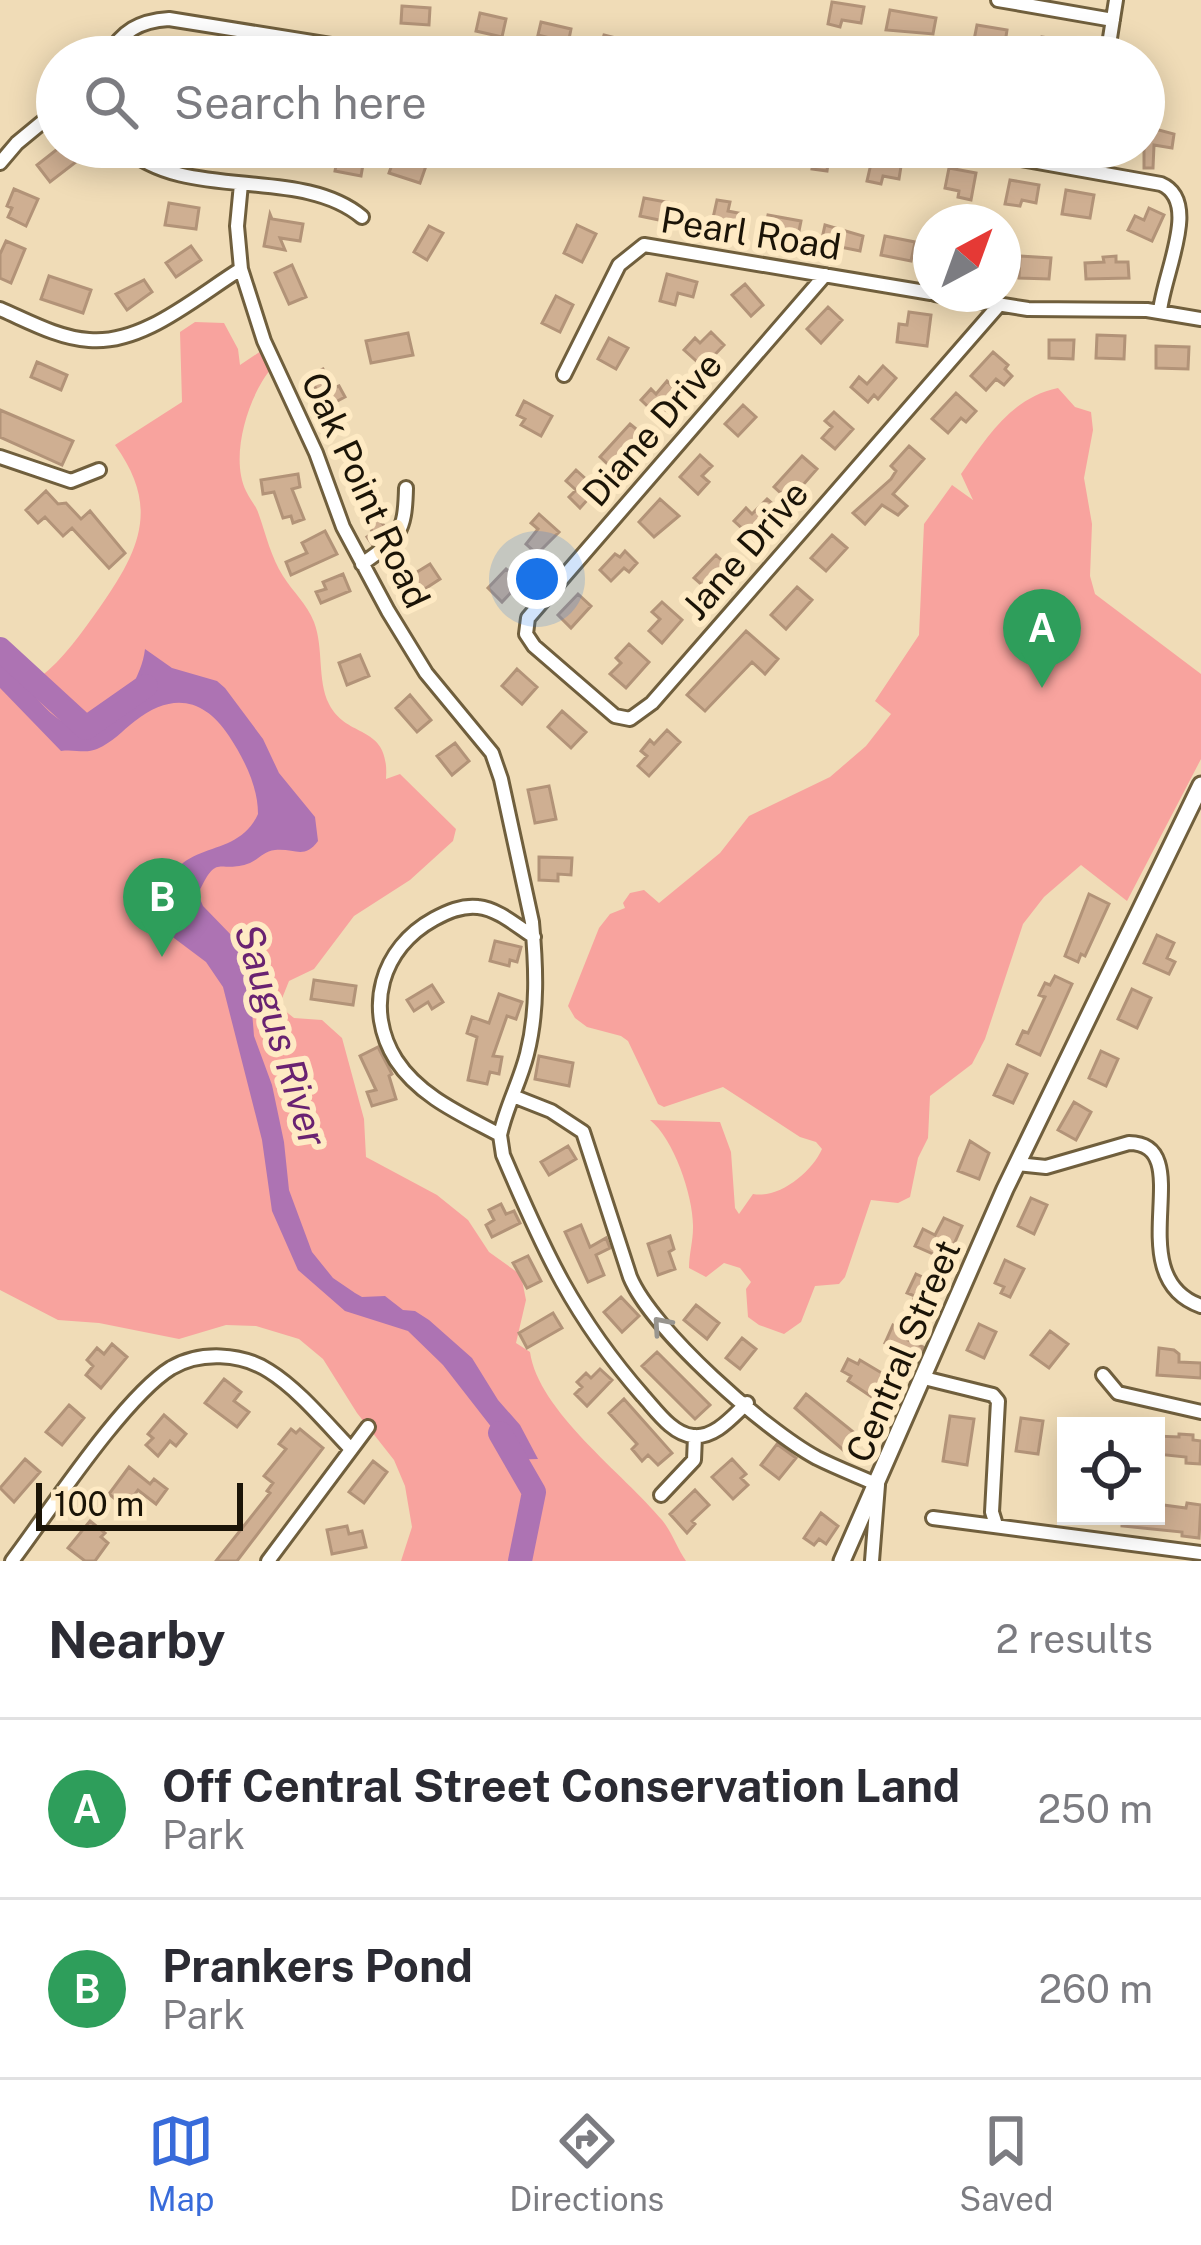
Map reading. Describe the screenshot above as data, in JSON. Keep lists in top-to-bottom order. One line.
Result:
{"streets":{"street":["Pearl Road","Diane Drive","Oak Point Road","Jane Drive","Central Street"]},"crossings":[["Pearl Road","Diane Drive"],["Diane Drive","Jane Drive"]],"water":["Saugus River"],"scale_bar":"100 m","north":"top right","page":{"search":"Search here","pins":["A","B"],"scale":"100 m","heading":["Nearby","2 results"],"list":[{"mark":"A","name":"Off Central Street Conservation Land","note":"Park","value":"250 m"},{"mark":"B","name":"Prankers Pond","note":"Park","value":"260 m"}],"nav":["Map","Directions","Saved"]}}
